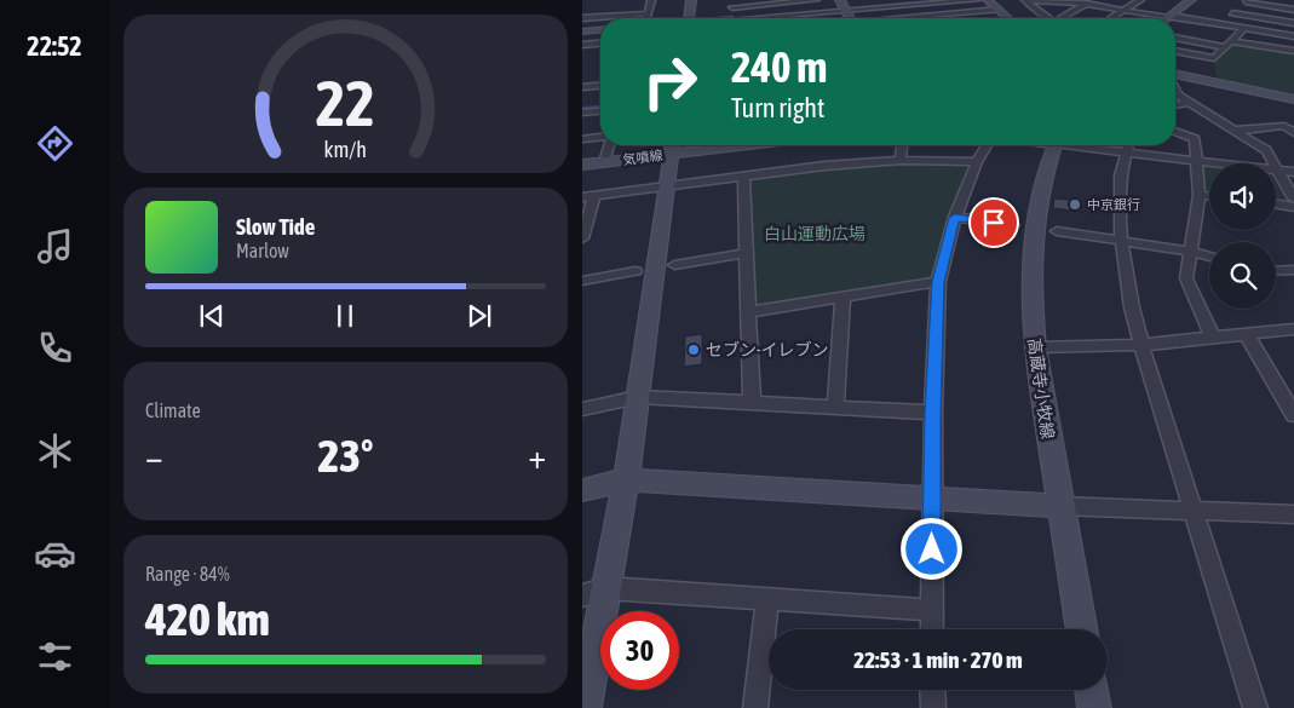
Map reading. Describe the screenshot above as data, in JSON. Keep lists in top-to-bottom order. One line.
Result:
{"streets":{"street":["気噴線","高蔵寺小牧線"]},"parks":["白山運動広場"],"places":["中京銀行","セブン-イレブン"],"page":{"tabs":"22:52","turn":["240 m","Turn right"],"song":["Slow Tide","Marlow"],"tile":["Climate",["Range · 84%","420 km"]],"heat":["−","23°","+"],"limit":"30","trip":"22:53 · 1 min · 270 m","gauge":["22","km/h"]}}
